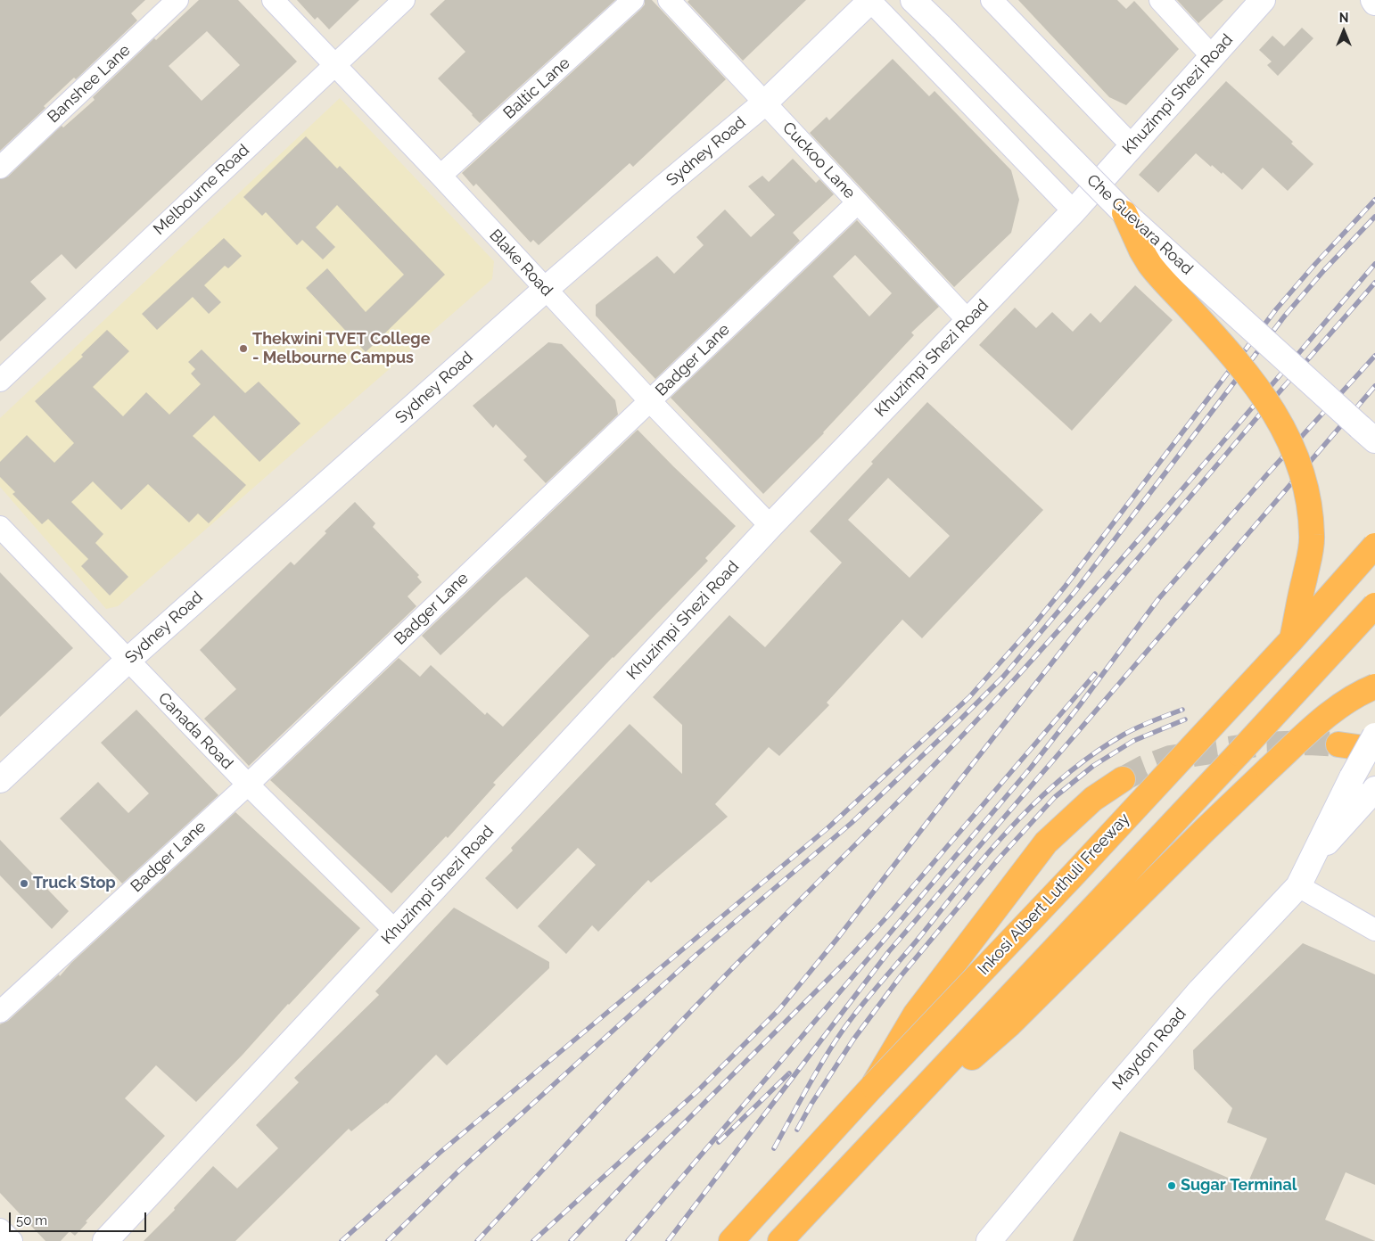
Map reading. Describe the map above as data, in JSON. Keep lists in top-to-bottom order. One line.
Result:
{"streets":{"highway":["Inkosi Albert Luthuli Freeway"],"street":["Banshee Lane","Baltic Lane","Khuzimpi Shezi Road","Sydney Road","Cuckoo Lane","Melbourne Road","Che Guevara Road","Blake Road","Badger Lane","Canada Road","Maydon Road"]},"crossings":[["Baltic Lane","Blake Road"],["Khuzimpi Shezi Road","Cuckoo Lane"],["Khuzimpi Shezi Road","Blake Road"],["Khuzimpi Shezi Road","Canada Road"],["Sydney Road","Cuckoo Lane"],["Sydney Road","Blake Road"],["Sydney Road","Canada Road"],["Cuckoo Lane","Badger Lane"],["Melbourne Road","Blake Road"],["Blake Road","Badger Lane"],["Badger Lane","Canada Road"]],"places":["Thekwini TVET College - Melbourne Campus","Truck Stop","Sugar Terminal"],"scale_bar":"50 m","north":"top"}
